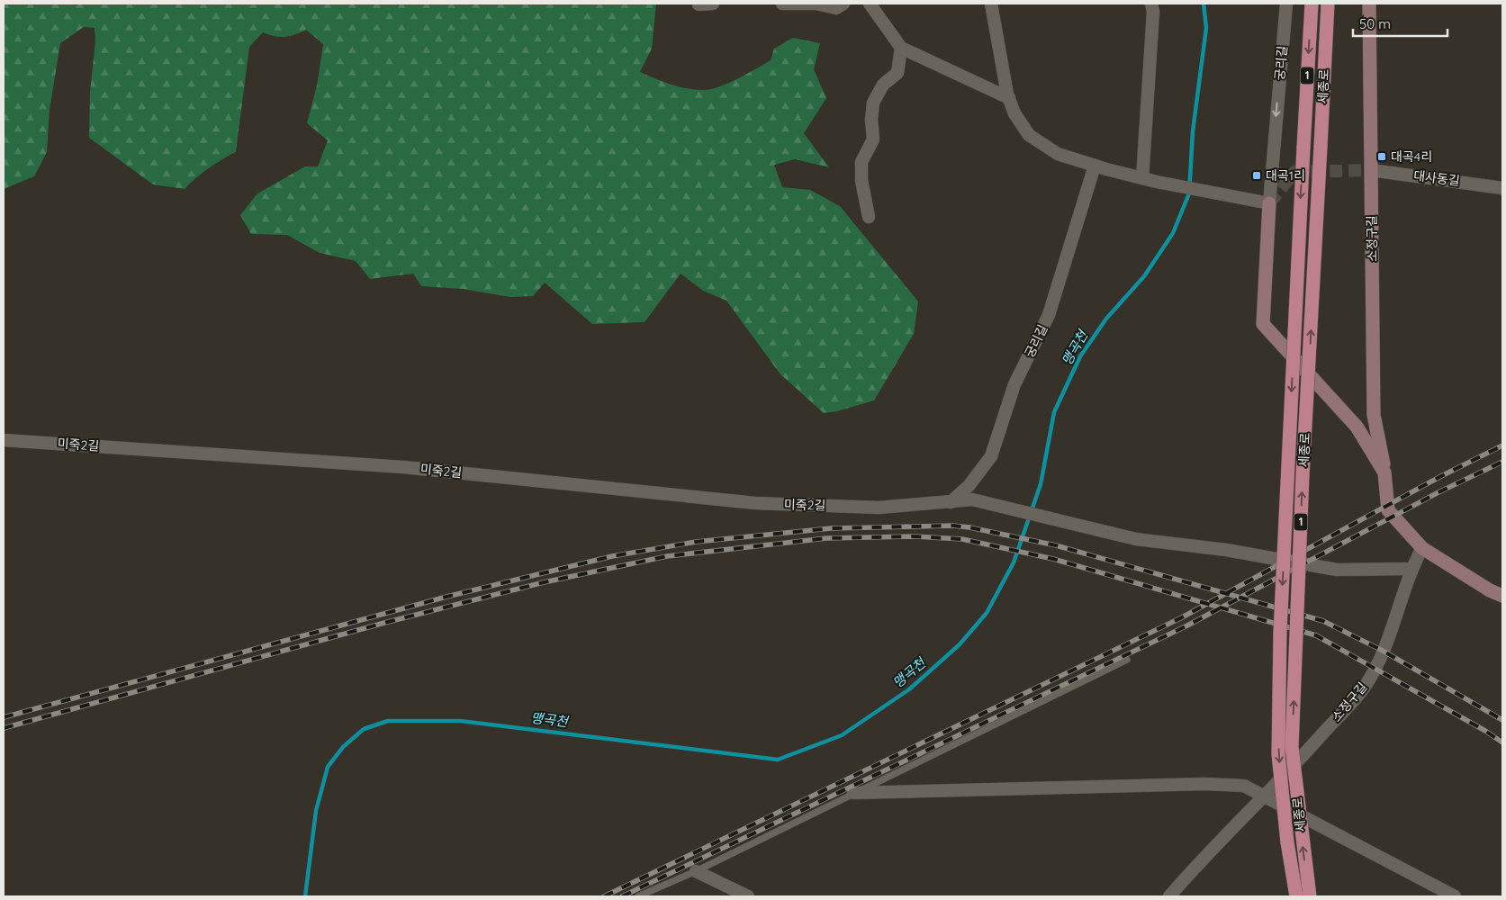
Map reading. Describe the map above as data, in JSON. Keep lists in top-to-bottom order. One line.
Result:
{"streets":{"main road":["1","세종로"],"street":["궁리길","대사동길","소정구길","미죽2길"]},"crossings":[["궁리길","미죽2길"],["대사동길","소정구길"],["소정구길","미죽2길"]],"one_way":["궁리길"],"water":["맹곡천"],"places":{"transit":["대곡4리","대곡1리"]},"scale_bar":"50 m"}
